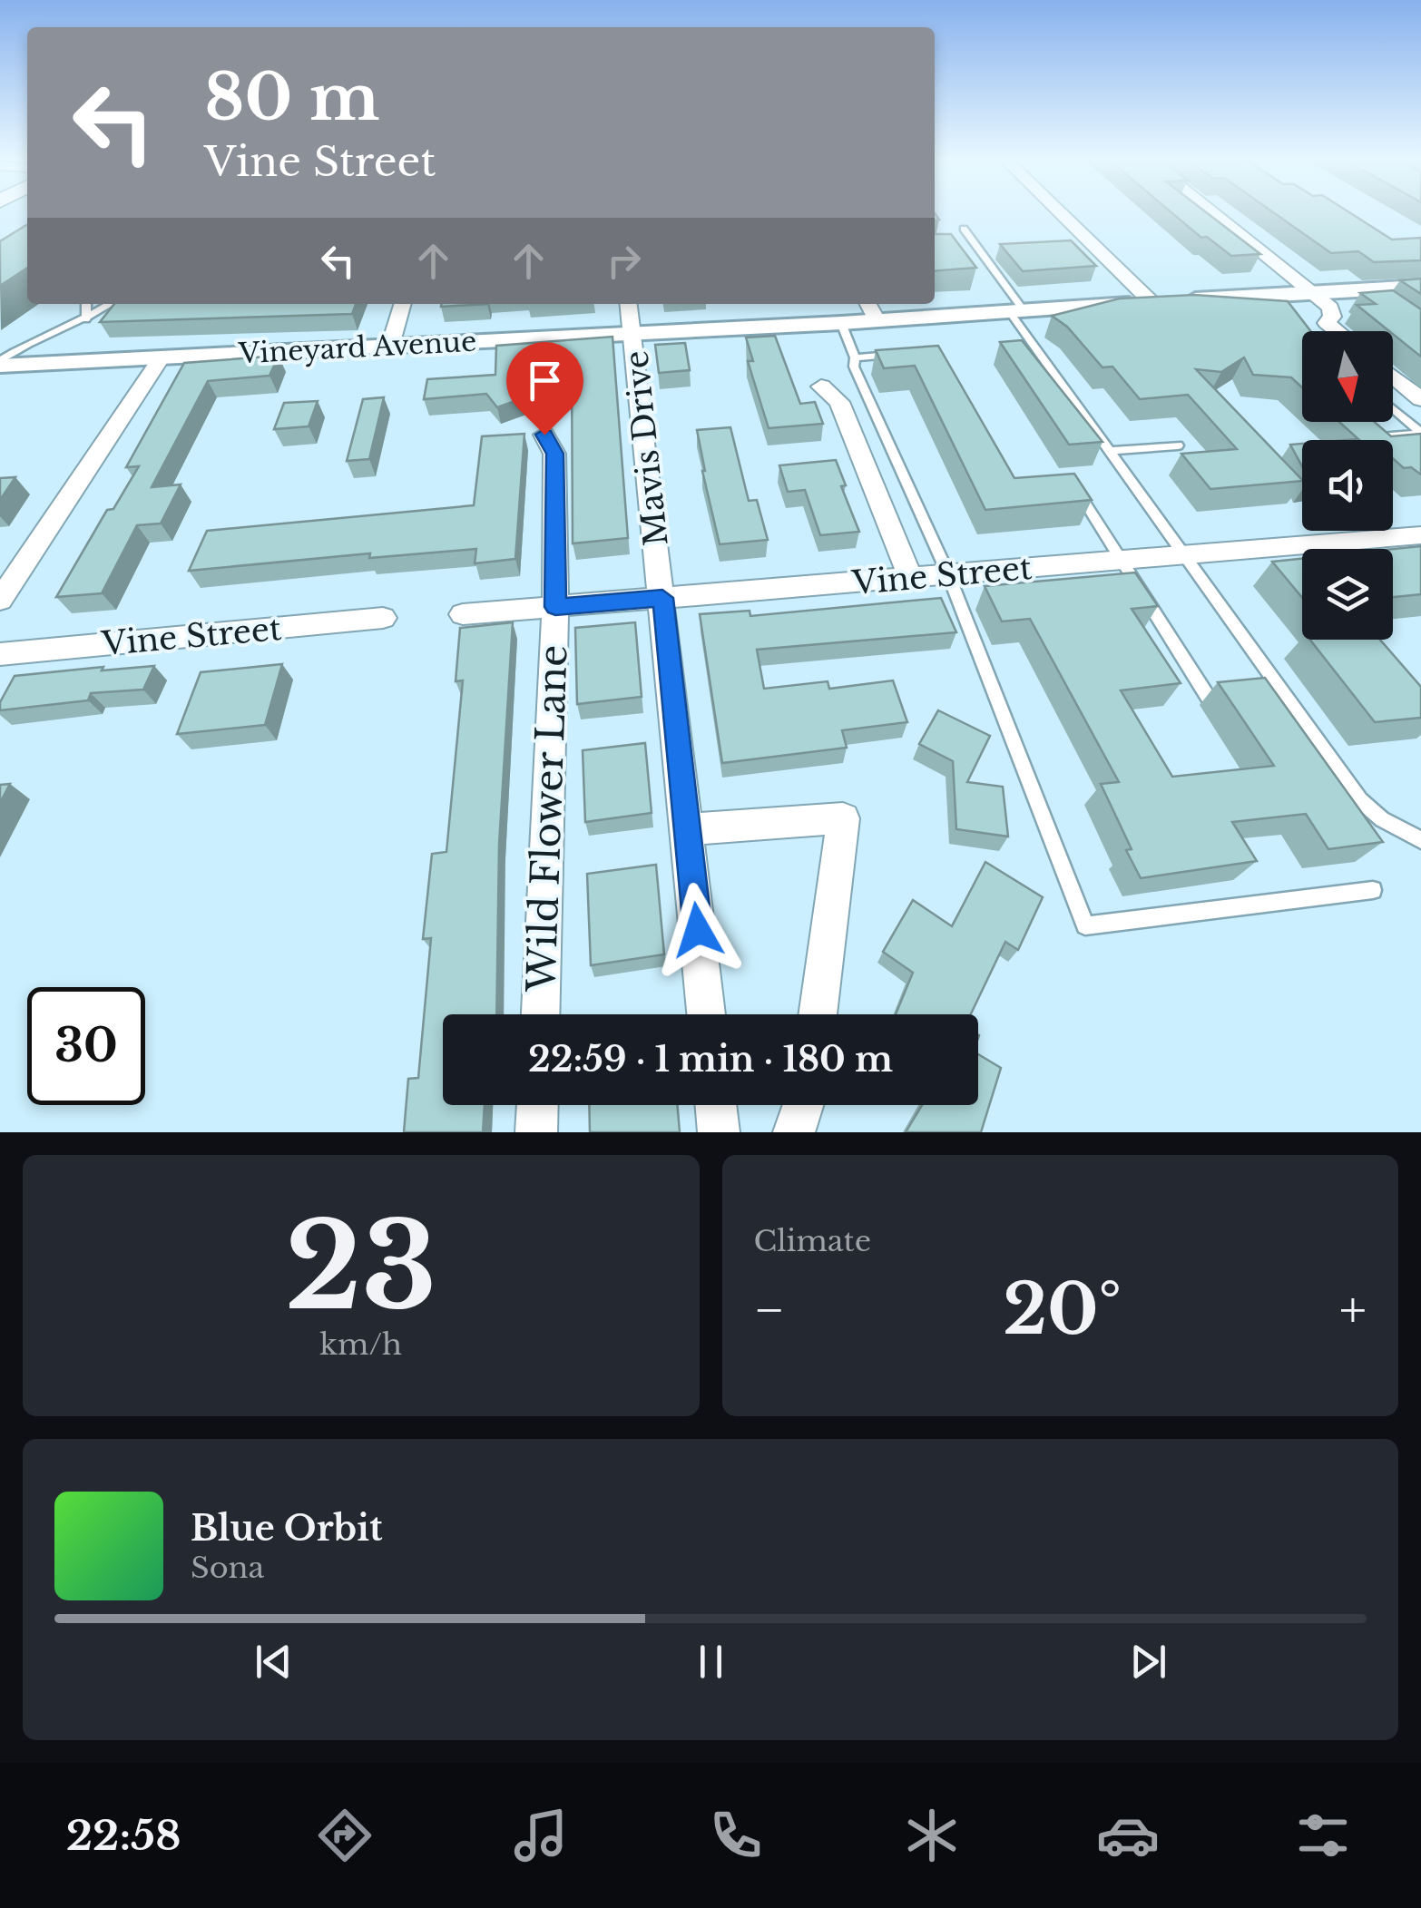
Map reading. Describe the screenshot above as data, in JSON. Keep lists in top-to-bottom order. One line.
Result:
{"streets":{"street":["Vineyard Avenue","Mavis Drive","Vine Street","Wild Flower Lane"]},"crossings":[["Vineyard Avenue","Mavis Drive"],["Mavis Drive","Vine Street"],["Vine Street","Wild Flower Lane"]],"north":"bottom","page":{"turn":["80 m","Vine Street"],"limit":"30","trip":"22:59 · 1 min · 180 m","tile":[["23","km/h"],"Climate"],"heat":["−","20°","+"],"song":["Blue Orbit","Sona"],"tabs":"22:58"}}
